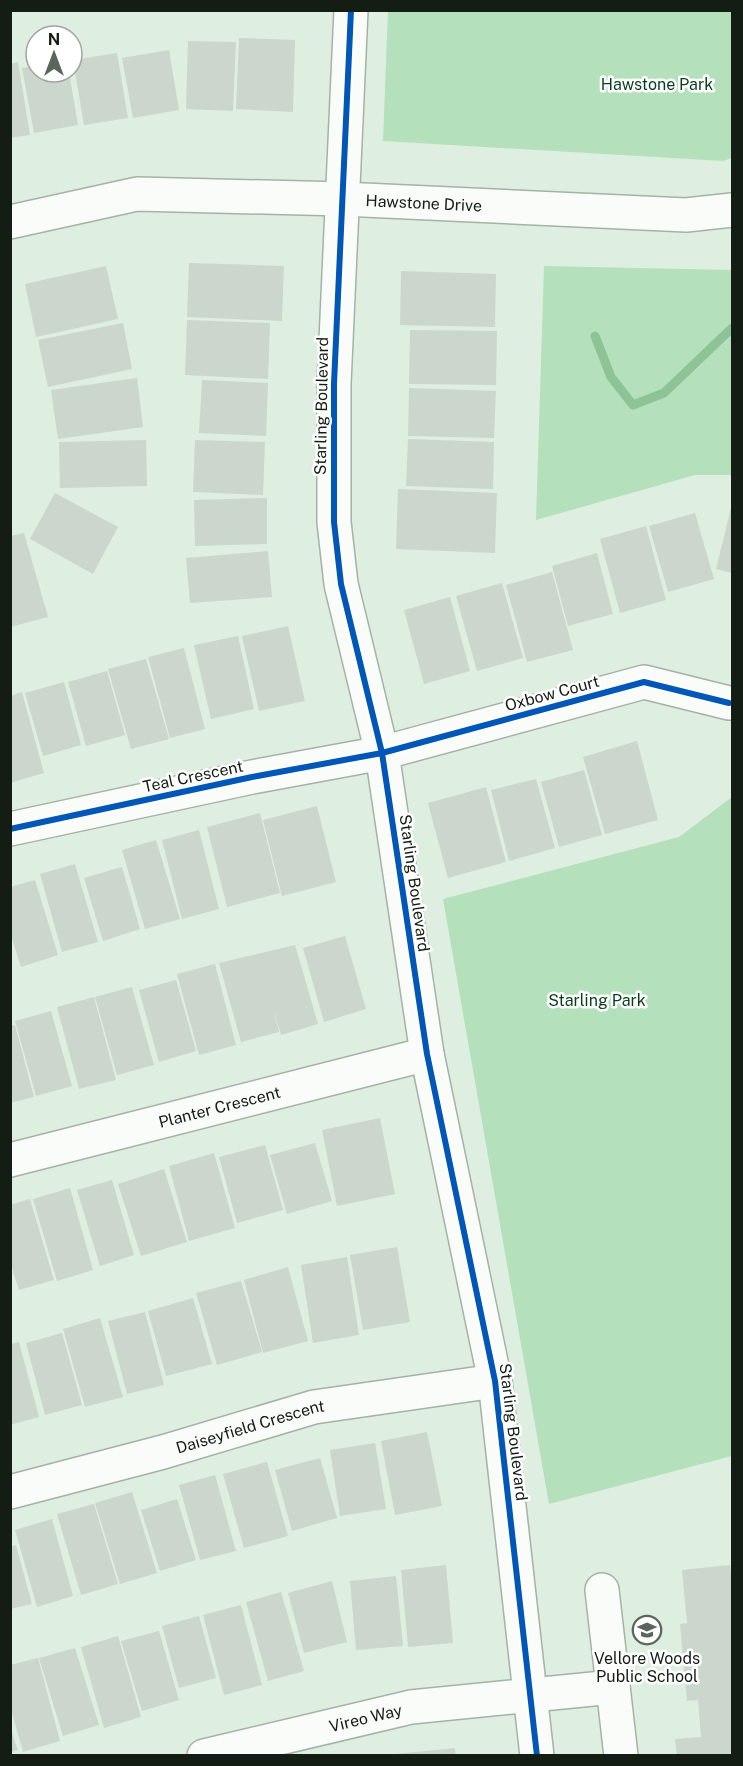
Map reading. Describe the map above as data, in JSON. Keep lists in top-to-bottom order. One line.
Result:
{"streets":{"street":["Hawstone Drive","Starling Boulevard","Oxbow Court","Teal Crescent","Planter Crescent","Daiseyfield Crescent","Vireo Way"]},"crossings":[["Hawstone Drive","Starling Boulevard"],["Starling Boulevard","Oxbow Court"],["Starling Boulevard","Teal Crescent"],["Starling Boulevard","Planter Crescent"],["Starling Boulevard","Daiseyfield Crescent"],["Starling Boulevard","Vireo Way"],["Oxbow Court","Teal Crescent"]],"parks":["Hawstone Park","Starling Park"],"places":{"school or university":["Vellore Woods Public School"]},"north":"top"}
